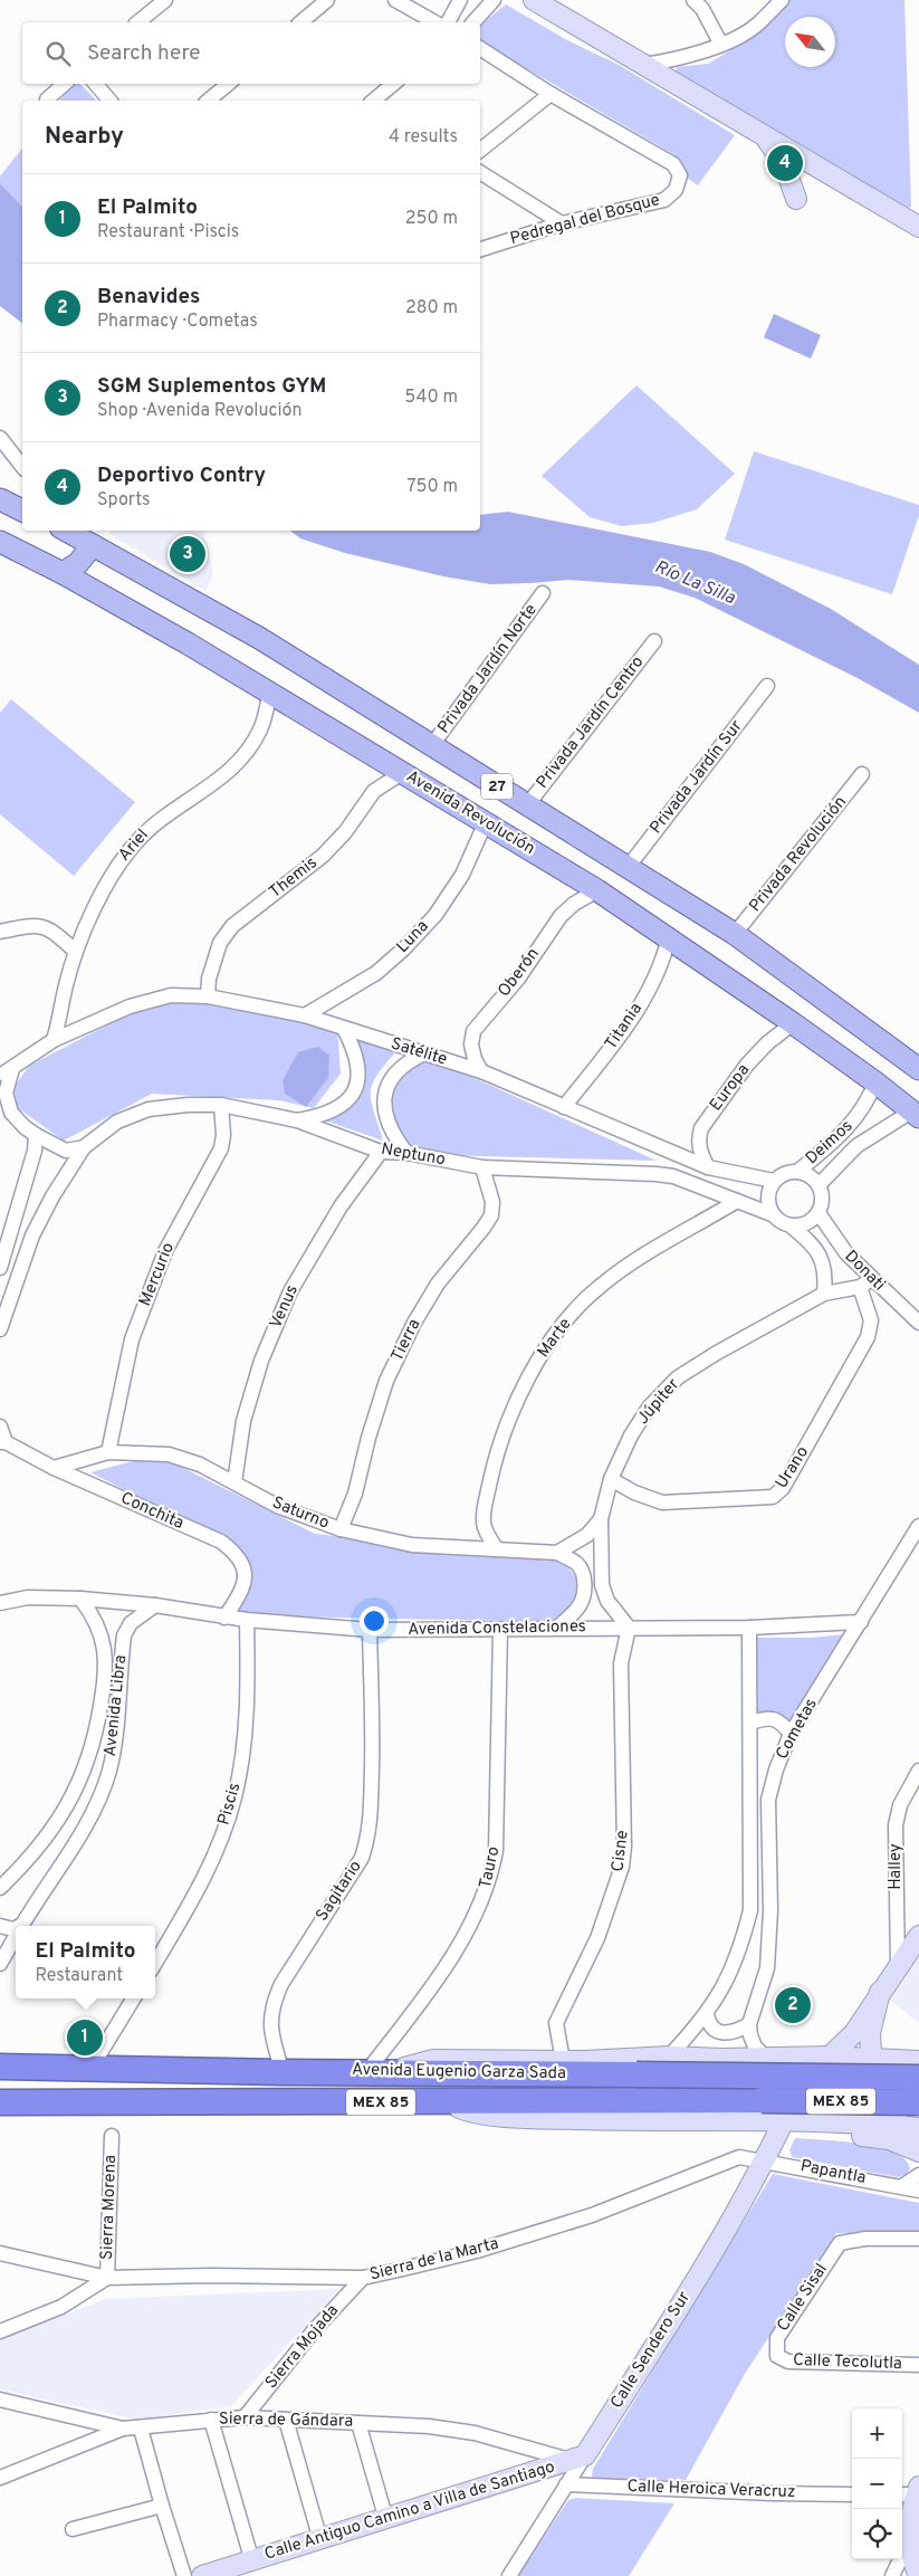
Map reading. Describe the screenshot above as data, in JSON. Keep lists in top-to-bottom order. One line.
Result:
{"streets":{"highway":["Avenida Eugenio Garza Sada","MEX 85"],"main road":["27","Avenida Revolución","Calle Sendero Sur","Calle Antiguo Camino a Villa de Santiago"],"street":["Pedregal del Bosque","Privada Jardín Norte","Privada Jardín Centro","Privada Jardín Sur","Ariel","Privada Revolución","Themis","Luna","Oberón","Titania","Satélite","Europa","Deimos","Neptuno","Donati","Mercurio","Venus","Marte","Tierra","Júpiter","Urano","Conchita","Saturno","Avenida Constelaciones","Avenida Libra","Cometas","Piscis","Cisne","Halley","Tauro","Sagitario","Papantla","Sierra Morena","Sierra de la Marta","Calle Sisal","Sierra Mojada","Calle Tecolutla","Sierra de Gándara","Calle Heroica Veracruz"]},"crossings":[["Privada Jardín Norte","27"],["Privada Jardín Centro","27"],["Privada Jardín Sur","27"],["27","Privada Revolución"],["Avenida Revolución","Ariel"],["Avenida Revolución","Themis"],["Avenida Revolución","Luna"],["Avenida Revolución","Oberón"],["Avenida Revolución","Titania"],["Avenida Revolución","Europa"],["Avenida Revolución","Deimos"],["Ariel","Satélite"],["Themis","Satélite"],["Luna","Satélite"],["Oberón","Satélite"],["Titania","Satélite"],["Satélite","Europa"],["Satélite","Deimos"],["Satélite","Neptuno"],["Satélite","Donati"],["Deimos","Neptuno"],["Deimos","Donati"],["Neptuno","Donati"],["Neptuno","Mercurio"],["Neptuno","Venus"],["Neptuno","Marte"],["Neptuno","Tierra"],["Donati","Júpiter"],["Donati","Urano"],["Mercurio","Saturno"],["Venus","Saturno"],["Marte","Saturno"],["Tierra","Saturno"],["Júpiter","Urano"],["Júpiter","Avenida Constelaciones"],["Júpiter","Cisne"],["Conchita","Saturno"],["Conchita","Avenida Constelaciones"],["Avenida Constelaciones","Avenida Libra"],["Avenida Constelaciones","Cometas"],["Avenida Constelaciones","Piscis"],["Avenida Constelaciones","Cisne"],["Avenida Constelaciones","Tauro"],["Avenida Constelaciones","Sagitario"],["Tauro","Avenida Eugenio Garza Sada"],["Sagitario","Avenida Eugenio Garza Sada"],["Papantla","Sierra de la Marta"],["Papantla","Calle Sendero Sur"],["Sierra Morena","Sierra de la Marta"],["Sierra de la Marta","Sierra Mojada"],["Sierra de la Marta","Calle Sendero Sur"],["Calle Sisal","Calle Tecolutla"],["Sierra Mojada","Sierra de Gándara"],["Calle Sendero Sur","Sierra de Gándara"],["Calle Sendero Sur","Calle Heroica Veracruz"],["Calle Sendero Sur","Calle Antiguo Camino a Villa de Santiago"],["Sierra de Gándara","Calle Antiguo Camino a Villa de Santiago"]],"water":["Río La Silla"],"north":"top left","page":{"search":"Search here","heading":["Nearby","4 results"],"pins":["4","3","2","1"],"list":[{"mark":"1","name":"El Palmito","note":"Restaurant · Piscis","value":"250 m"},{"mark":"2","name":"Benavides","note":"Pharmacy · Cometas","value":"280 m"},{"mark":"3","name":"SGM Suplementos GYM","note":"Shop · Avenida Revolución","value":"540 m"},{"mark":"4","name":"Deportivo Contry","note":"Sports","value":"750 m"}],"popup":["El Palmito","Restaurant"],"map_buttons":["+","−"]}}
